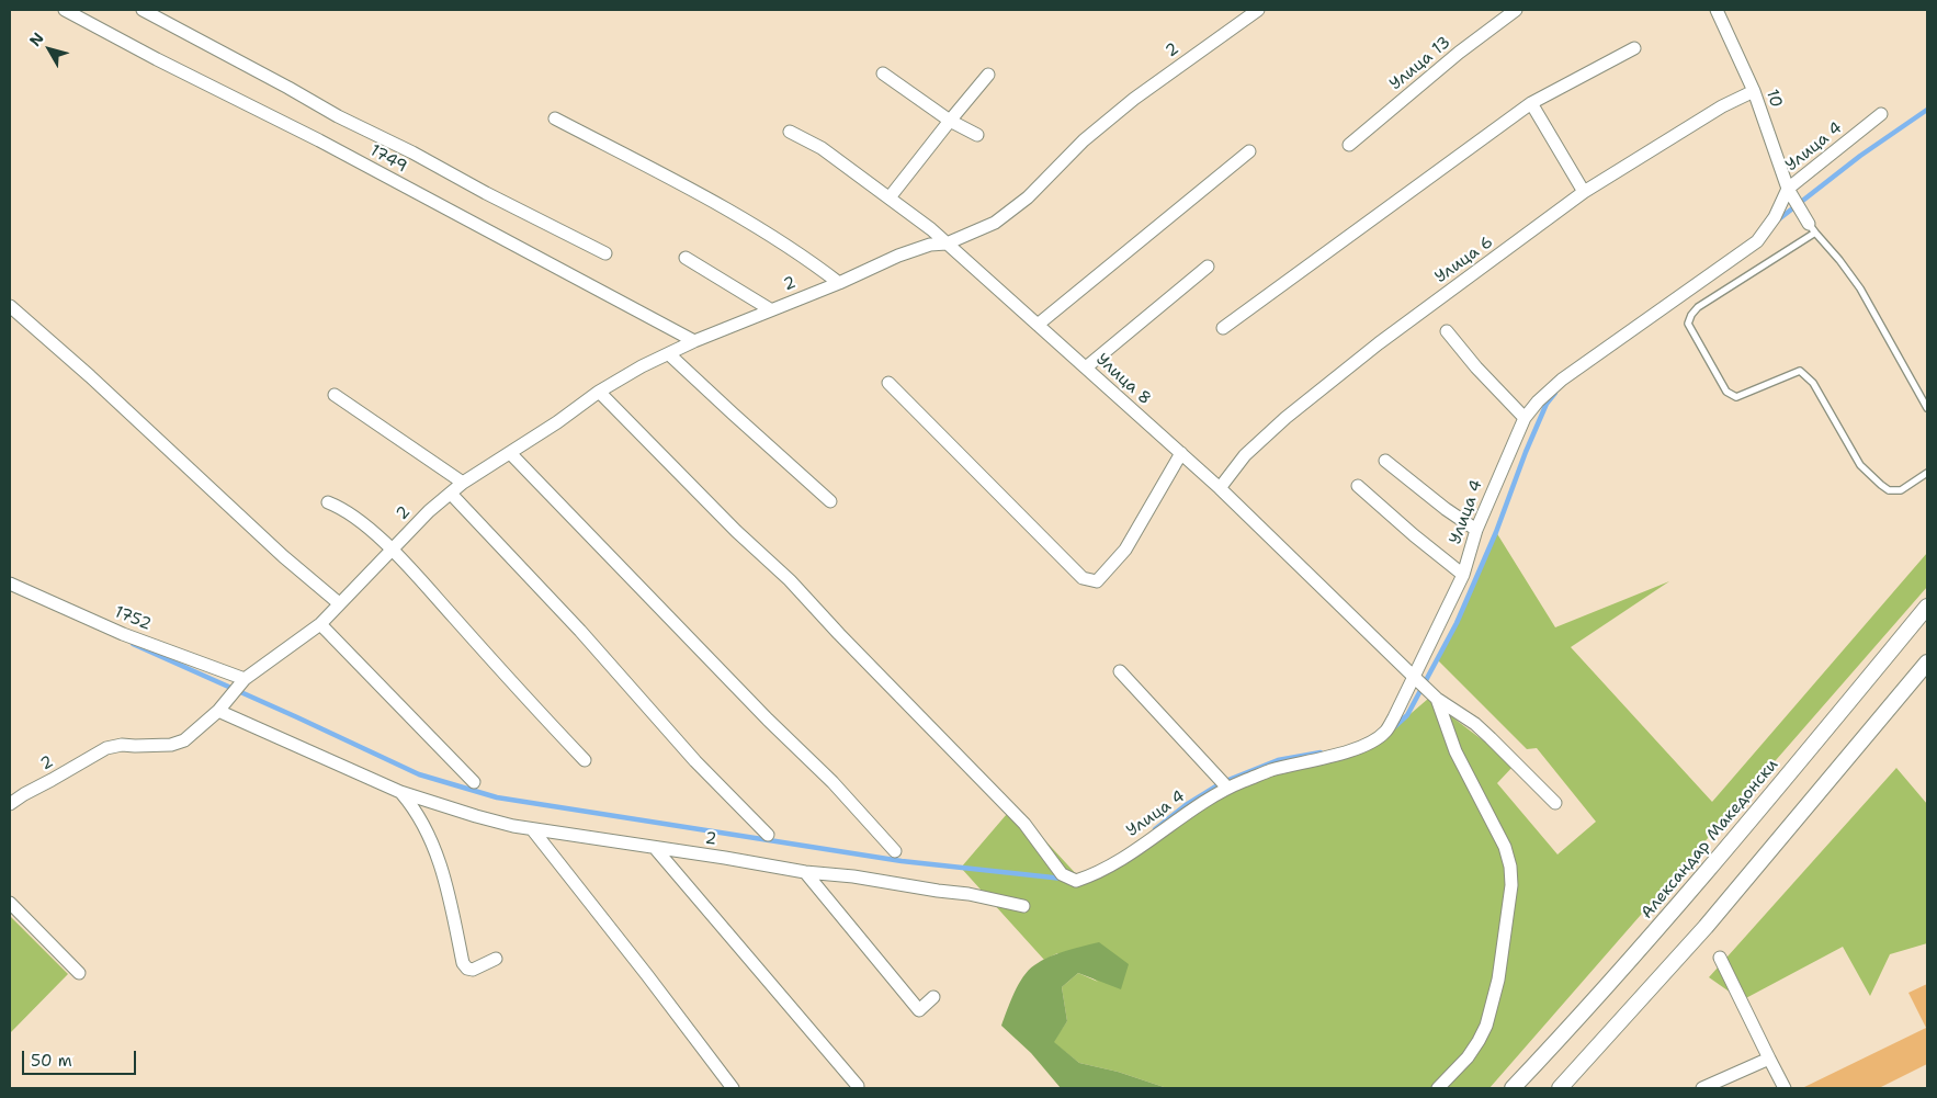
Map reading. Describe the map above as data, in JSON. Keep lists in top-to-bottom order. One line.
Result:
{"streets":{"street":["2","Улица 13","10","Улица 4","1749","Улица 6","Улица 8","1752","Александар Македонски"]},"crossings":[["2","Улица 4"],["2","1749"],["2","Улица 8"],["2","1752"],["10","Улица 4"],["10","Улица 6"],["Улица 4","Улица 8"],["Улица 6","Улица 8"]],"scale_bar":"50 m","north":"top left"}
